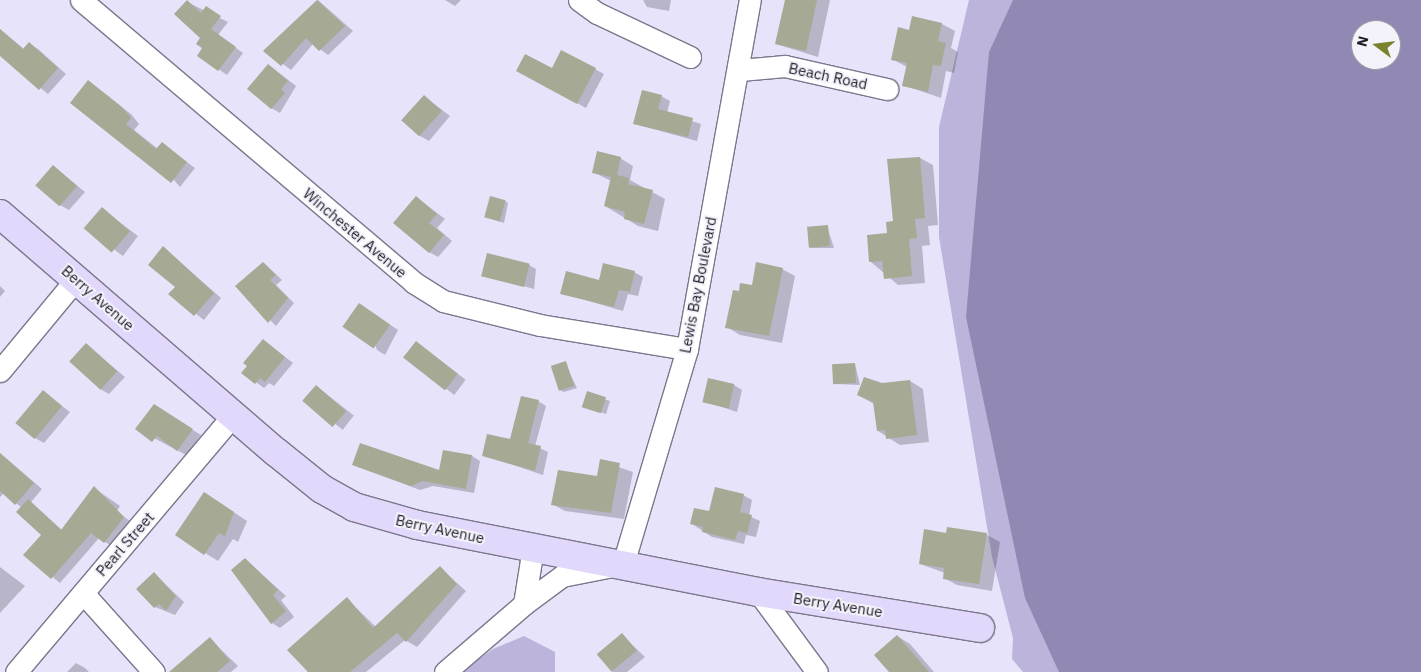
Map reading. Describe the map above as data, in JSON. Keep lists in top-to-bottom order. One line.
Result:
{"streets":{"street":["Beach Road","Winchester Avenue","Lewis Bay Boulevard","Berry Avenue","Pearl Street"]},"crossings":[["Beach Road","Lewis Bay Boulevard"],["Winchester Avenue","Lewis Bay Boulevard"],["Lewis Bay Boulevard","Berry Avenue"],["Berry Avenue","Pearl Street"]],"north":"left"}
